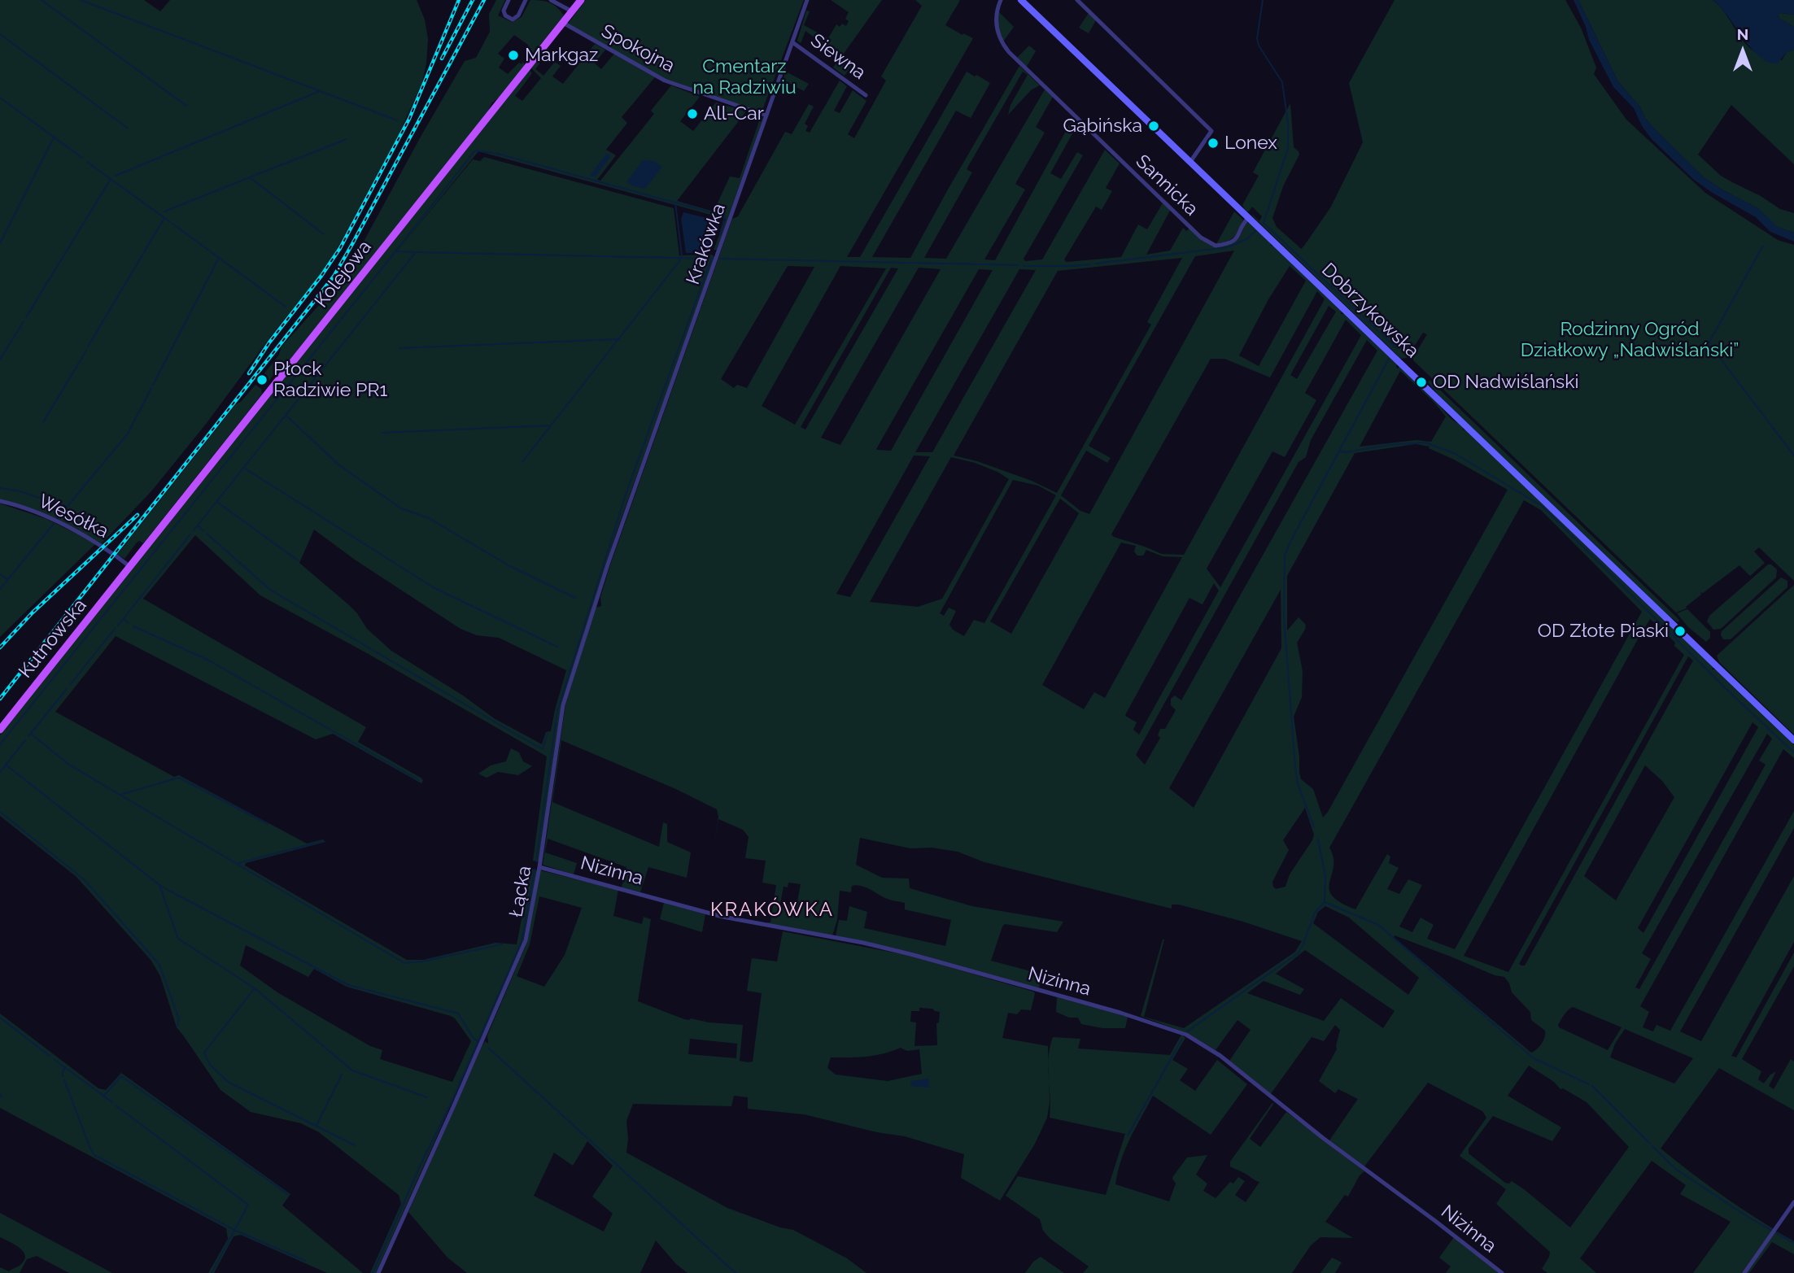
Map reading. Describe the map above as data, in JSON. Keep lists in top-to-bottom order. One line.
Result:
{"streets":{"main road":["Kolejowa","Dobrzykowska","Kutnowska"],"street":["Spokojna","Siewna","Sannicka","Krakówka","Wesółka","Nizinna","Łącka"]},"crossings":[["Spokojna","Krakówka"],["Spokojna","Kolejowa"],["Siewna","Krakówka"],["Sannicka","Dobrzykowska"],["Krakówka","Łącka"],["Kolejowa","Wesółka"],["Kolejowa","Kutnowska"],["Wesółka","Kutnowska"],["Nizinna","Łącka"]],"districts":["KRAKÓWKA"],"parks":["Cmentarz na Radziwiu","Rodzinny Ogród Działkowy „Nadwiślański”"],"places":["Markgaz","All-Car","Gąbińska","Lonex","Płock Radziwie PR1","OD Nadwiślański","OD Złote Piaski"],"north":"top"}
